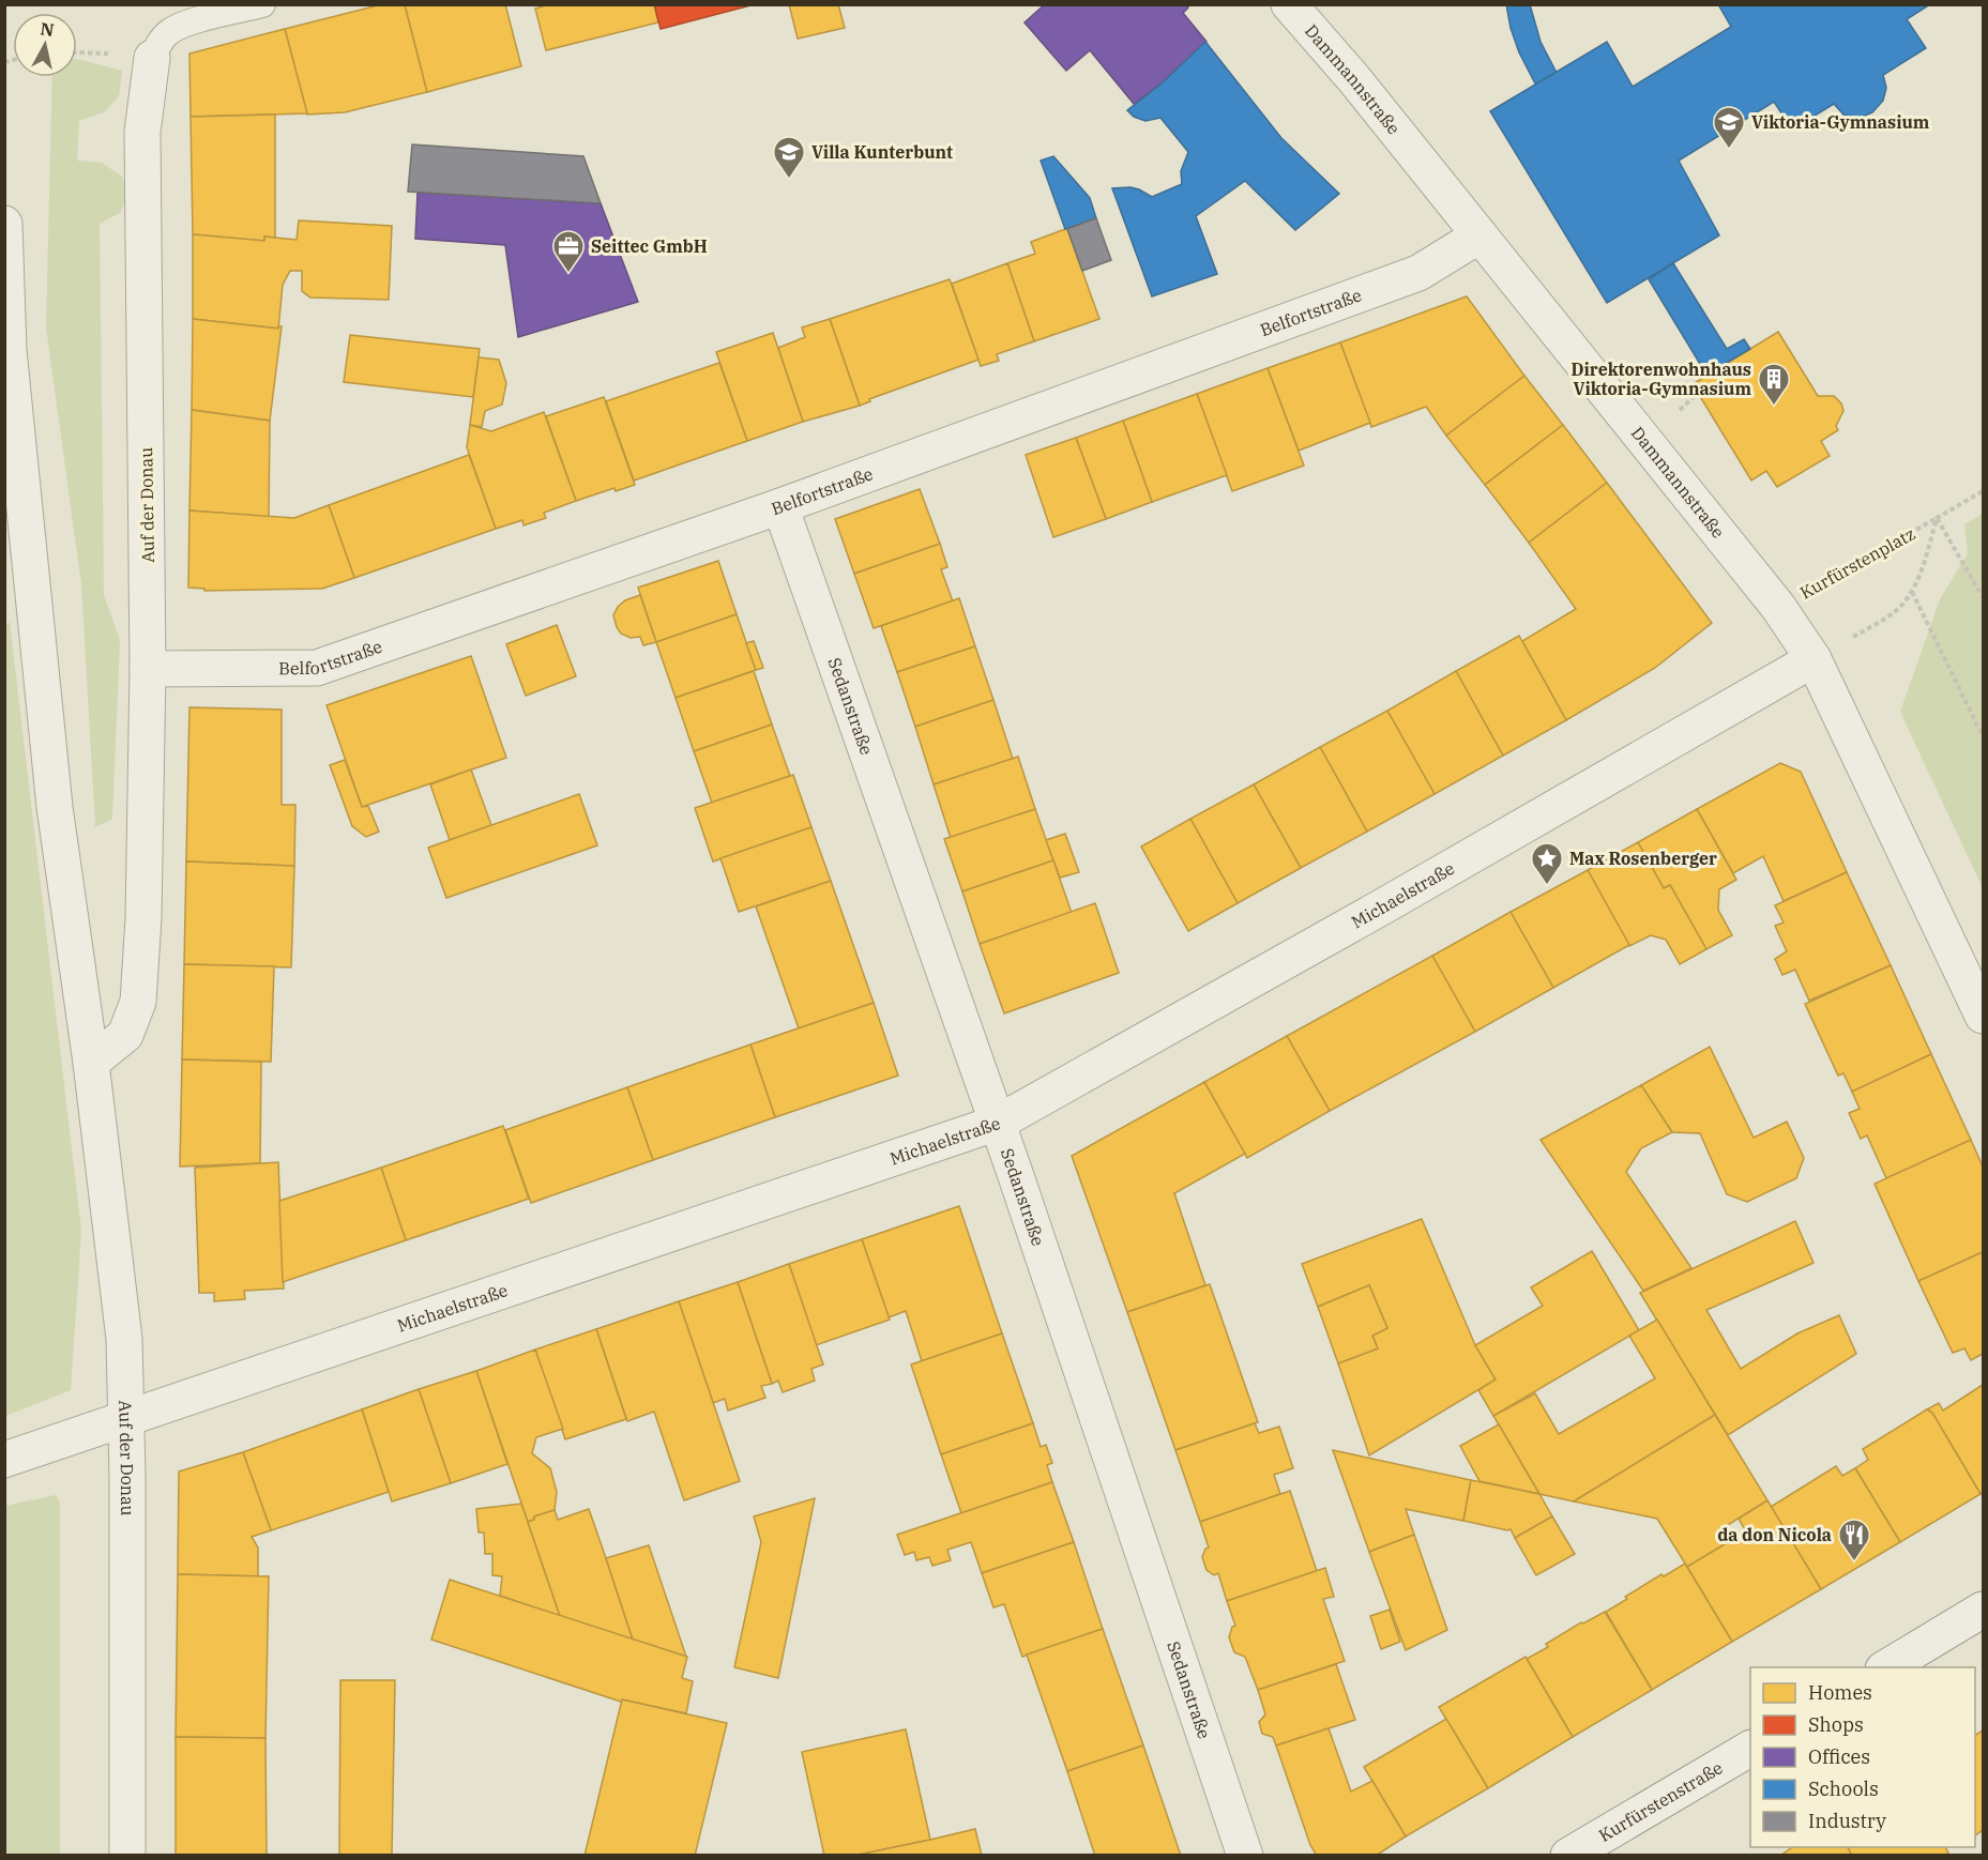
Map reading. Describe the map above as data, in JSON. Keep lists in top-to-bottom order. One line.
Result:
{"streets":{"street":["Dammannstraße","Belfortstraße","Auf der Donau","Sedanstraße","Michaelstraße","Kurfürstenstraße"],"path":["Kurfürstenplatz"]},"crossings":[["Dammannstraße","Belfortstraße"],["Dammannstraße","Kurfürstenplatz"],["Dammannstraße","Michaelstraße"],["Belfortstraße","Auf der Donau"],["Belfortstraße","Sedanstraße"],["Auf der Donau","Michaelstraße"],["Kurfürstenplatz","Michaelstraße"],["Sedanstraße","Michaelstraße"]],"places":{"school or university":["Viktoria-Gymnasium","Villa Kunterbunt"],"office":["Seittec GmbH"],"building":["Direktorenwohnhaus Viktoria-Gymnasium"],"place":["Max Rosenberger"],"restaurant":["da don Nicola"]},"legend":["Homes","Shops","Offices","Schools","Industry"],"north":"top"}
